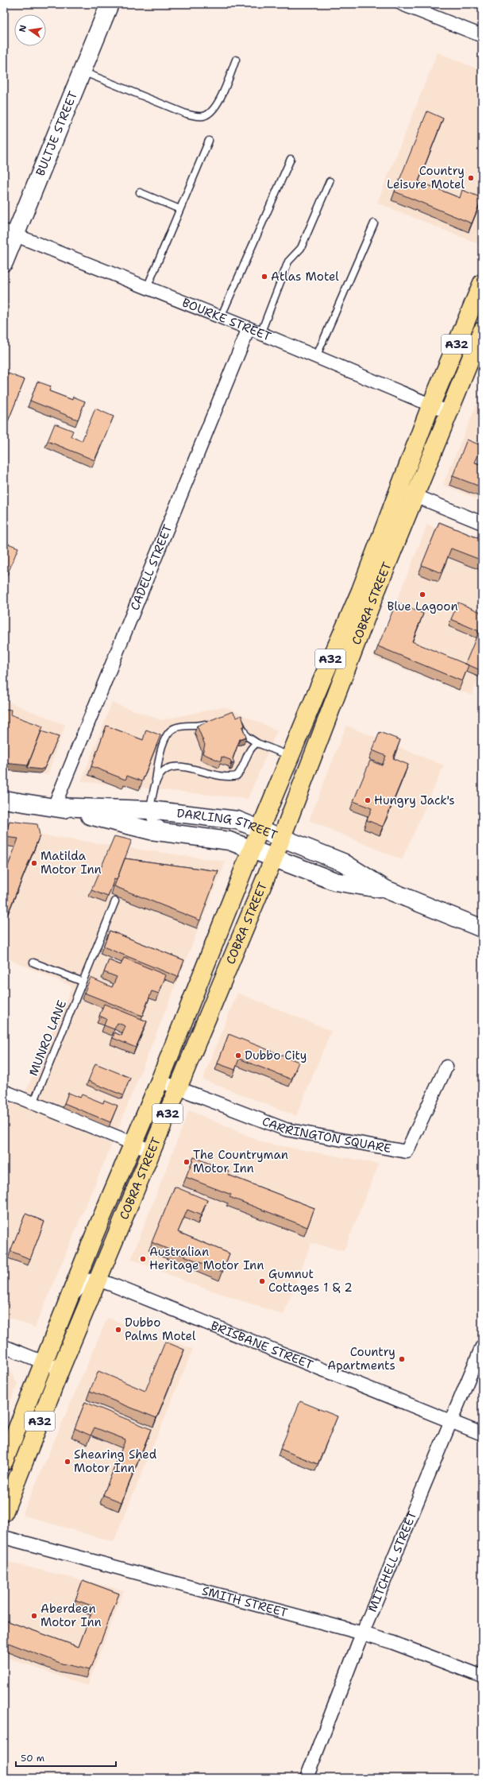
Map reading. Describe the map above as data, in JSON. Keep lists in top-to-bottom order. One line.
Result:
{"streets":{"highway":["A32","COBRA STREET"],"street":["BULTJE STREET","BOURKE STREET","CADELL STREET","DARLING STREET","CARRINGTON SQUARE","BRISBANE STREET","MITCHELL STREET","SMITH STREET"],"lane":["MUNRO LANE"]},"crossings":[["BULTJE STREET","BOURKE STREET"],["BOURKE STREET","CADELL STREET"],["BOURKE STREET","COBRA STREET"],["CADELL STREET","DARLING STREET"],["COBRA STREET","DARLING STREET"],["COBRA STREET","CARRINGTON SQUARE"],["COBRA STREET","BRISBANE STREET"],["BRISBANE STREET","MITCHELL STREET"],["MITCHELL STREET","SMITH STREET"]],"places":["Country Leisure Motel","Atlas Motel","Blue Lagoon","Hungry Jack's","Matilda Motor Inn","Dubbo City","The Countryman Motor Inn","Australian Heritage Motor Inn","Gumnut Cottages 1 & 2","Dubbo Palms Motel","Country Apartments","Shearing Shed Motor Inn","Aberdeen Motor Inn"],"scale_bar":"50 m","north":"left"}
